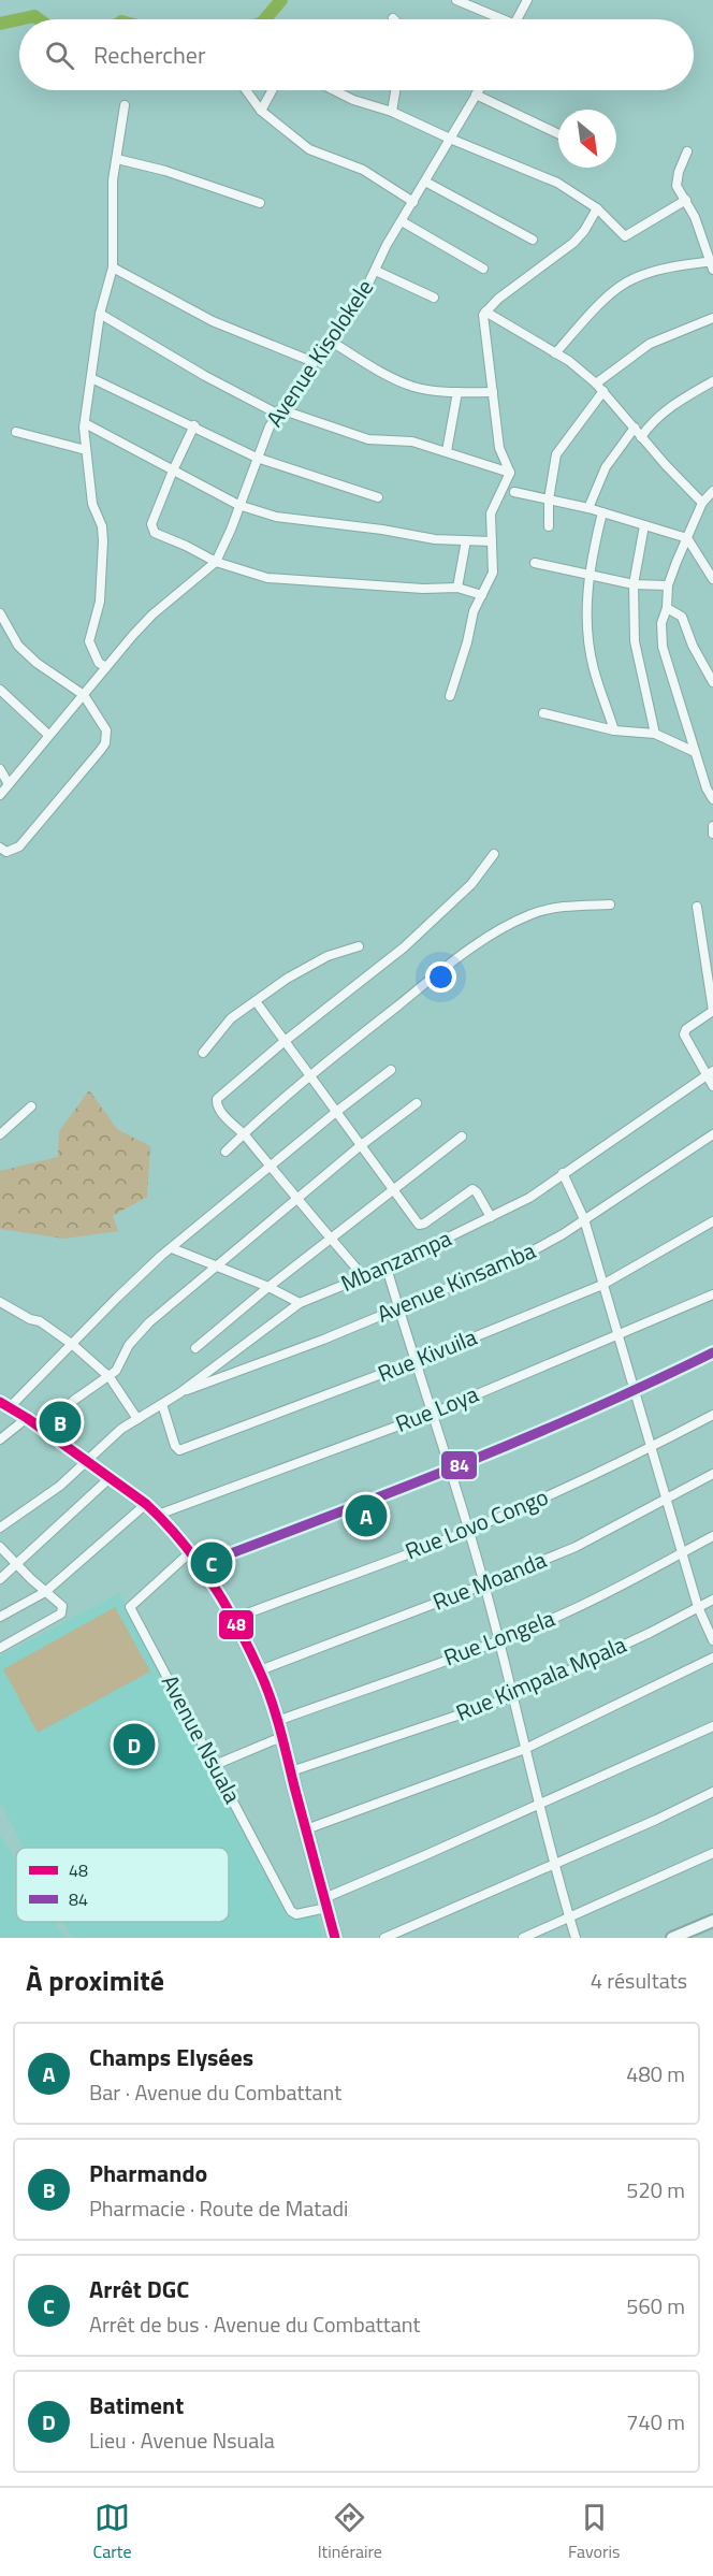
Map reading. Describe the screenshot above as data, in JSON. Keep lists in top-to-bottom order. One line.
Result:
{"streets":{"street":["Avenue Kisolokele","Mbanzampa","Avenue Kinsamba","Rue Kivuila","Rue Loya","Rue Lovo Congo","Rue Moanda","Rue Longela","Rue Kimpala Mpala","Avenue Nsuala"]},"crossings":[["Mbanzampa","Avenue Kinsamba"],["Mbanzampa","Rue Kivuila"]],"lines":["transit line 84","transit line 48"],"legend":["48","84"],"north":"bottom right","page":{"search":"Rechercher","pins":["B","A","C","D"],"heading":["À proximité","4 résultats"],"list":[{"mark":"A","name":"Champs Elysées","note":"Bar · Avenue du Combattant","value":"480 m"},{"mark":"B","name":"Pharmando","note":"Pharmacie · Route de Matadi","value":"520 m"},{"mark":"C","name":"Arrêt DGC","note":"Arrêt de bus · Avenue du Combattant","value":"560 m"},{"mark":"D","name":"Batiment","note":"Lieu · Avenue Nsuala","value":"740 m"}],"nav":["Carte","Itinéraire","Favoris"]}}
